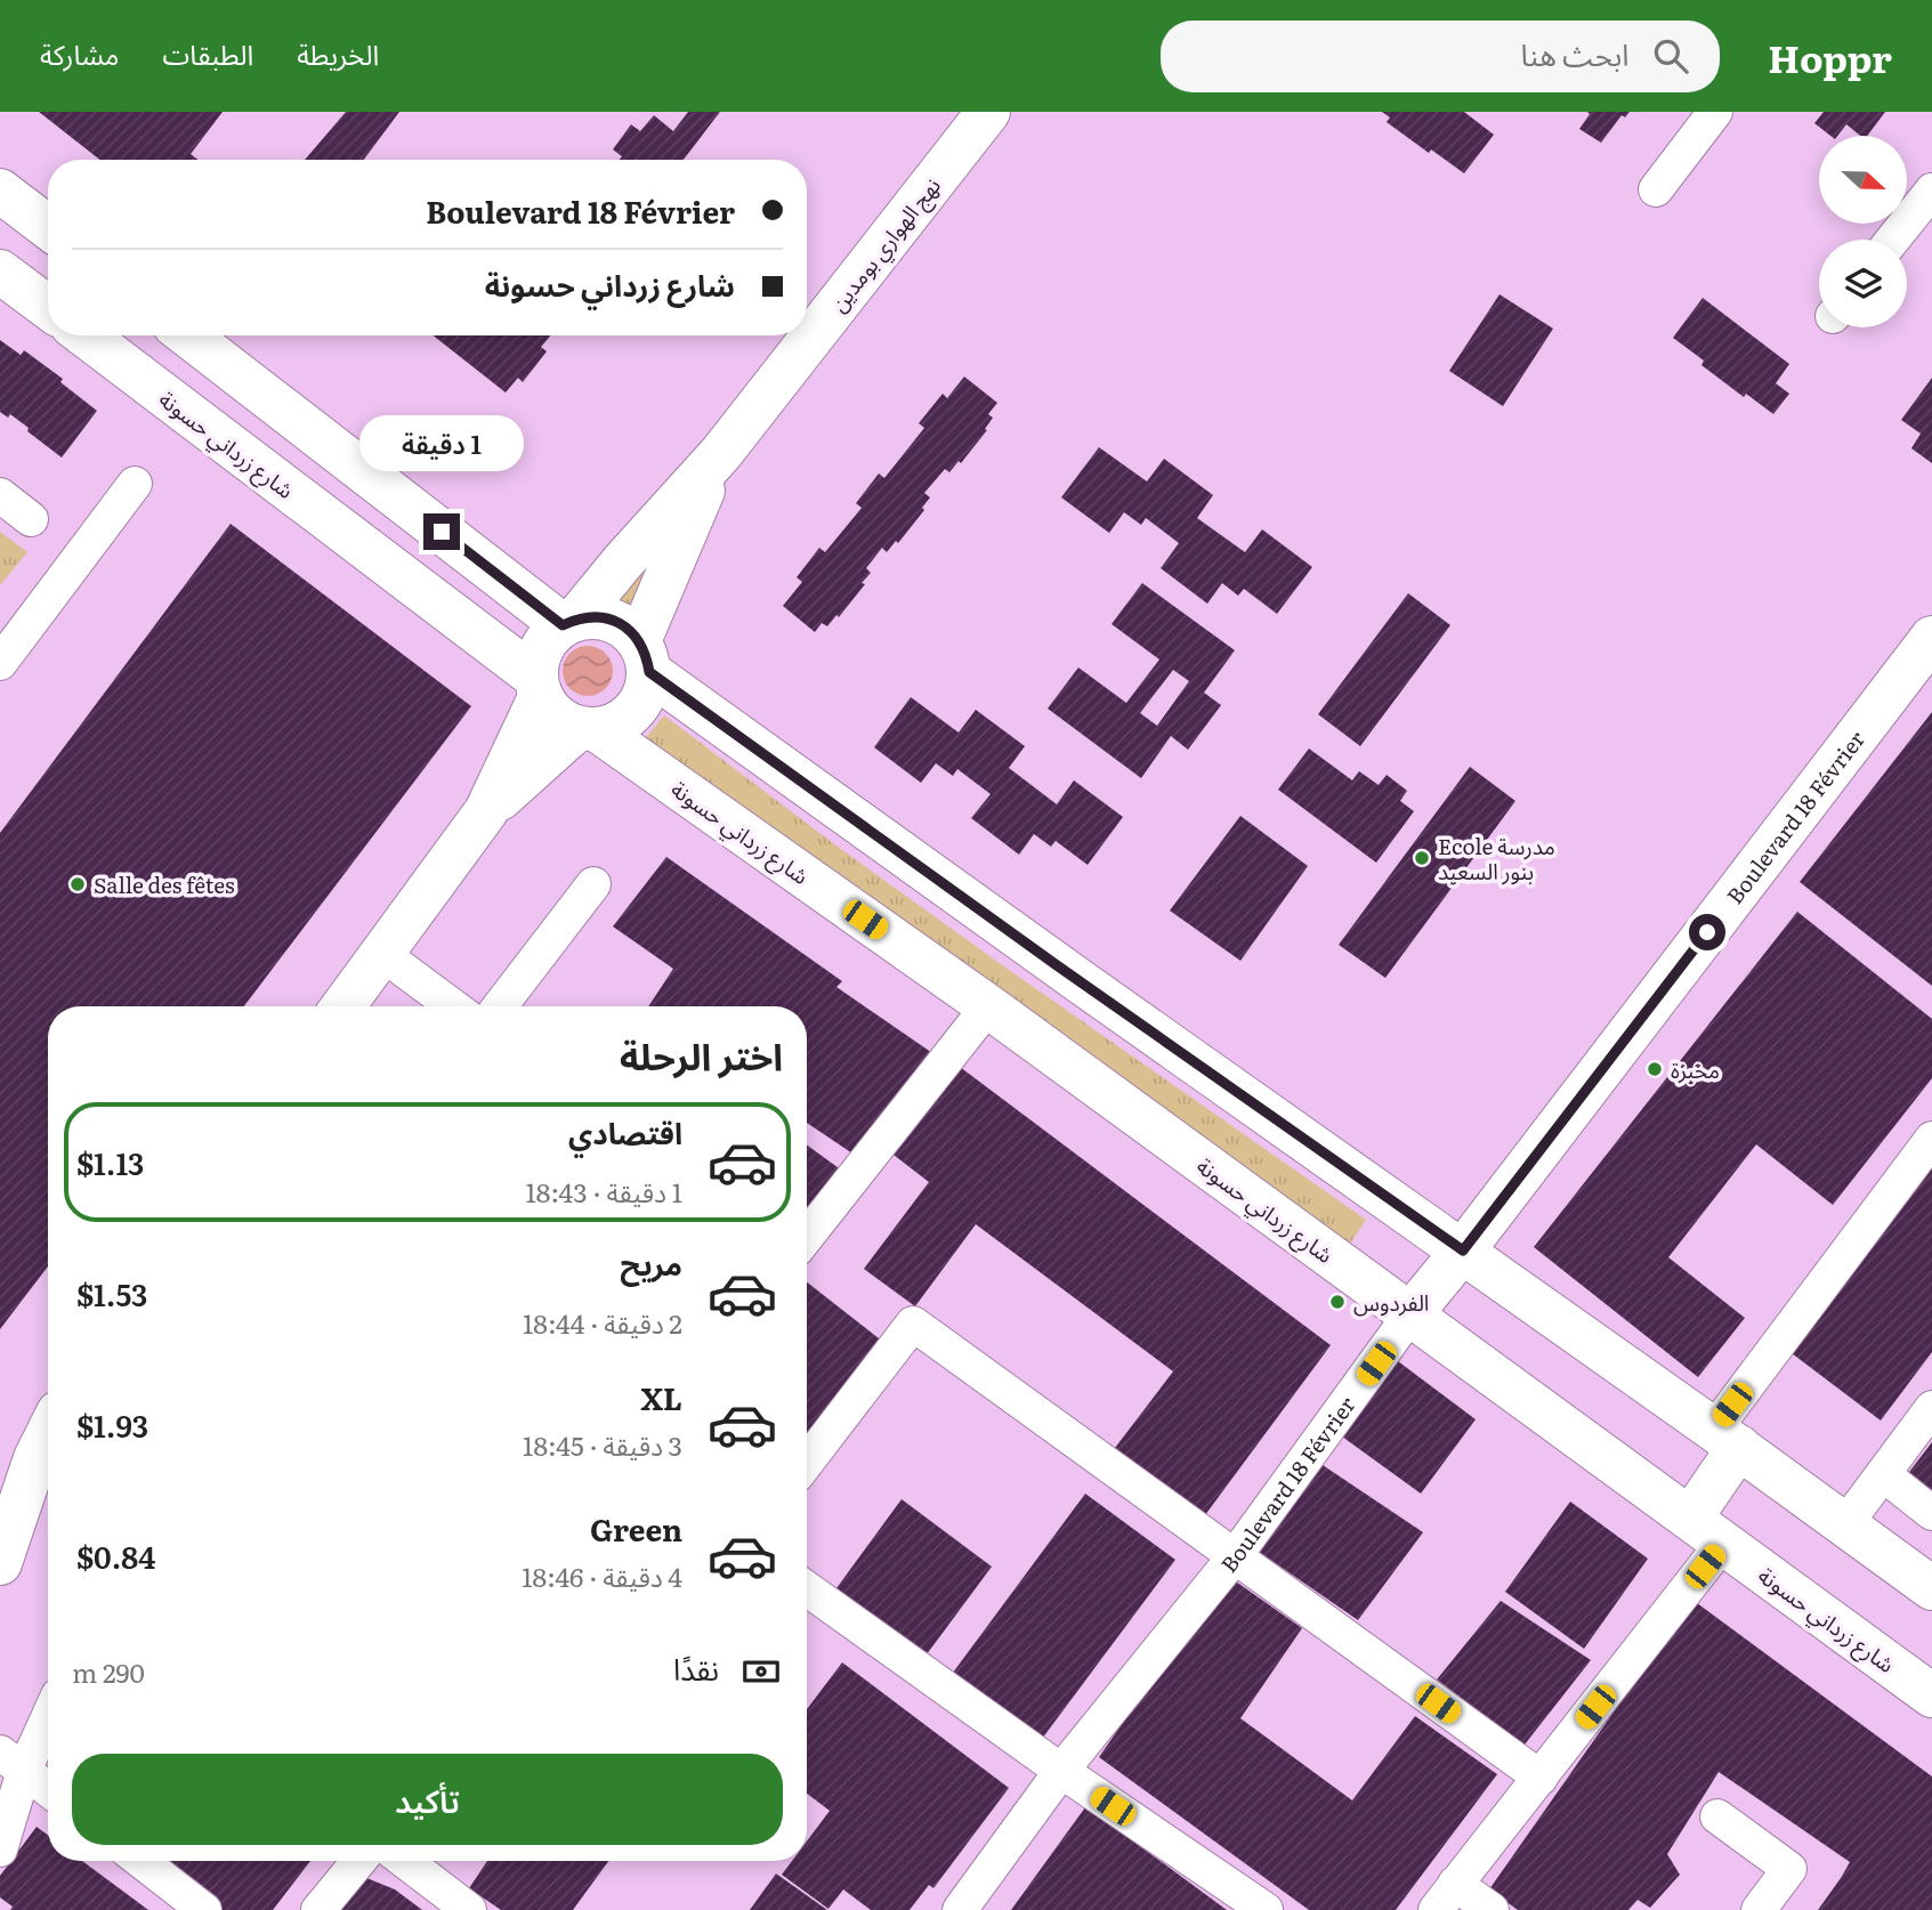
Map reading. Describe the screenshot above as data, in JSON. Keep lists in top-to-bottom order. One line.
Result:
{"streets":{"main road":["نهج الهواري بومدين","شارع زرداني حسونة","Boulevard 18 Février"]},"crossings":[["شارع زرداني حسونة","Boulevard 18 Février"]],"places":["Ecole مدرسة بنور السعيد","Salle des fêtes","مخبزة","الفردوس"],"north":"right","page":{"header":"Hoppr","search":"ابحث هنا","nav":["الخريطة","الطبقات","مشاركة"],"banner":["Boulevard 18 Février","شارع زرداني حسونة"],"bubble":"1 دقيقة","heading":"اختر الرحلة","list":[{"name":"اقتصادي","note":"1 دقيقة · 18:43","value":"$1.13"},{"name":"مريح","note":"2 دقيقة · 18:44","value":"$1.53"},{"name":"XL","note":"3 دقيقة · 18:45","value":"$1.93"},{"name":"Green","note":"4 دقيقة · 18:46","value":"$0.84"}],"pay":["نقدًا","290 m"],"buttons":"تأكيد"}}
